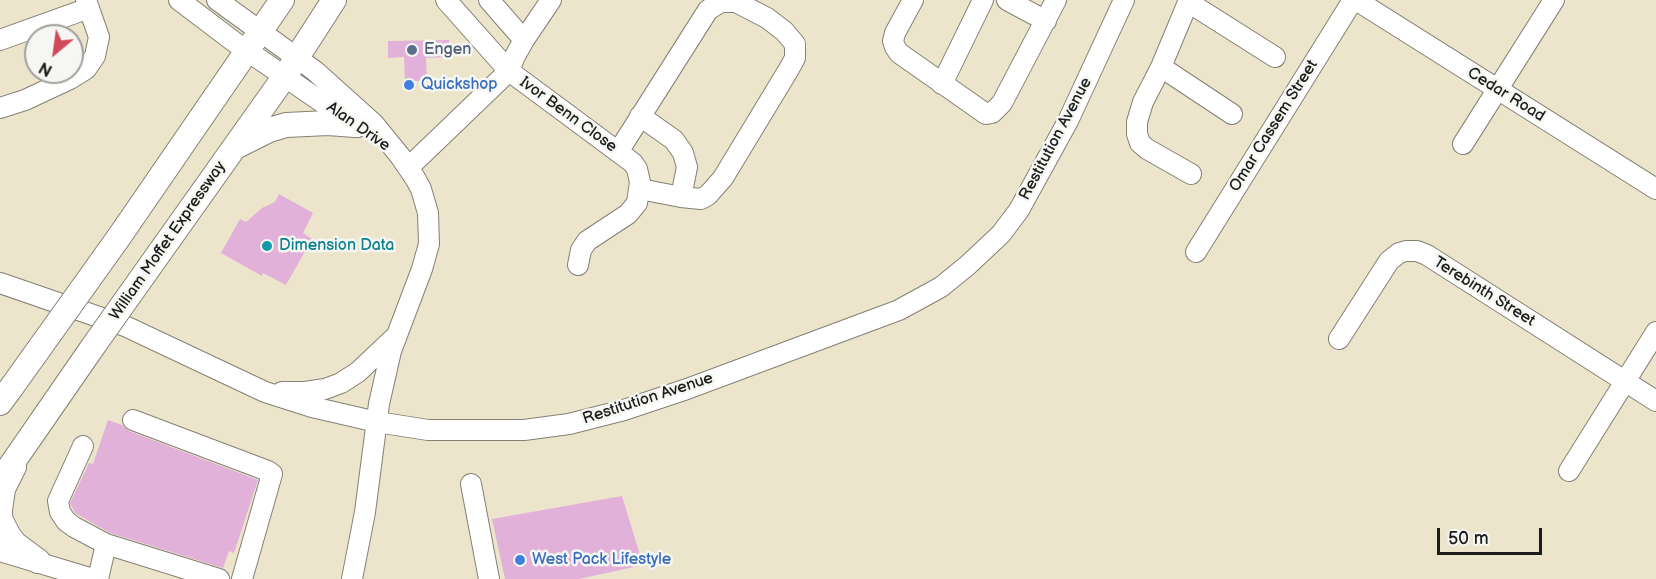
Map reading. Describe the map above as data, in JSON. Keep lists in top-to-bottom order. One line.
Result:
{"streets":{"main road":["William Moffet Expressway"],"street":["Cedar Road","Ivor Benn Close","Omar Cassem Street","Alan Drive","Restitution Avenue","Terebinth Street"]},"crossings":[["Cedar Road","Omar Cassem Street"],["Ivor Benn Close","Alan Drive"],["Alan Drive","William Moffet Expressway"]],"places":["Engen","Quickshop","Dimension Data","West Pack Lifestyle"],"scale_bar":"50 m","north":"bottom left"}
